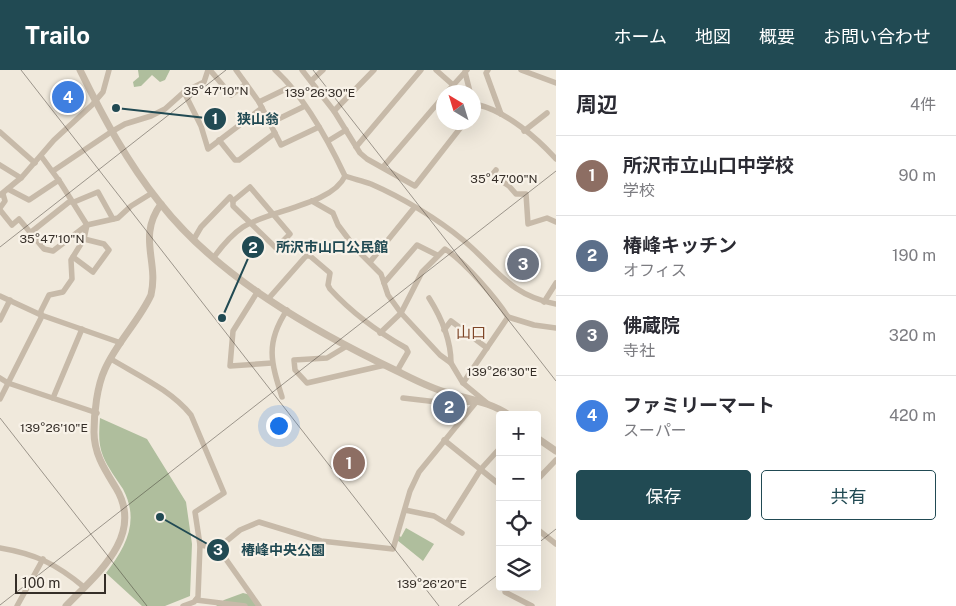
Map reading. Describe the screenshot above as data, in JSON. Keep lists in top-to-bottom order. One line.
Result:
{"districts":["山口"],"places":["狭山翁","所沢市山口公民館","椿峰中央公園"],"scale_bar":"100 m","north":"top left","page":{"header":"Trailo","nav":["ホーム","地図","概要","お問い合わせ"],"heading":["周辺","4件"],"pins":["4","3","2","1"],"list":[{"mark":"1","name":"所沢市立山口中学校","note":"学校","value":"90 m"},{"mark":"2","name":"椿峰キッチン","note":"オフィス","value":"190 m"},{"mark":"3","name":"佛蔵院","note":"寺社","value":"320 m"},{"mark":"4","name":"ファミリーマート","note":"スーパー","value":"420 m"}],"map_buttons":["+","−"],"buttons":["保存","共有"],"scale":"100 m"},"coordinates":["35°47'10\"N","139°26'30\"E","35°47'00\"N","139°26'10\"E","139°26'20\"E"]}
